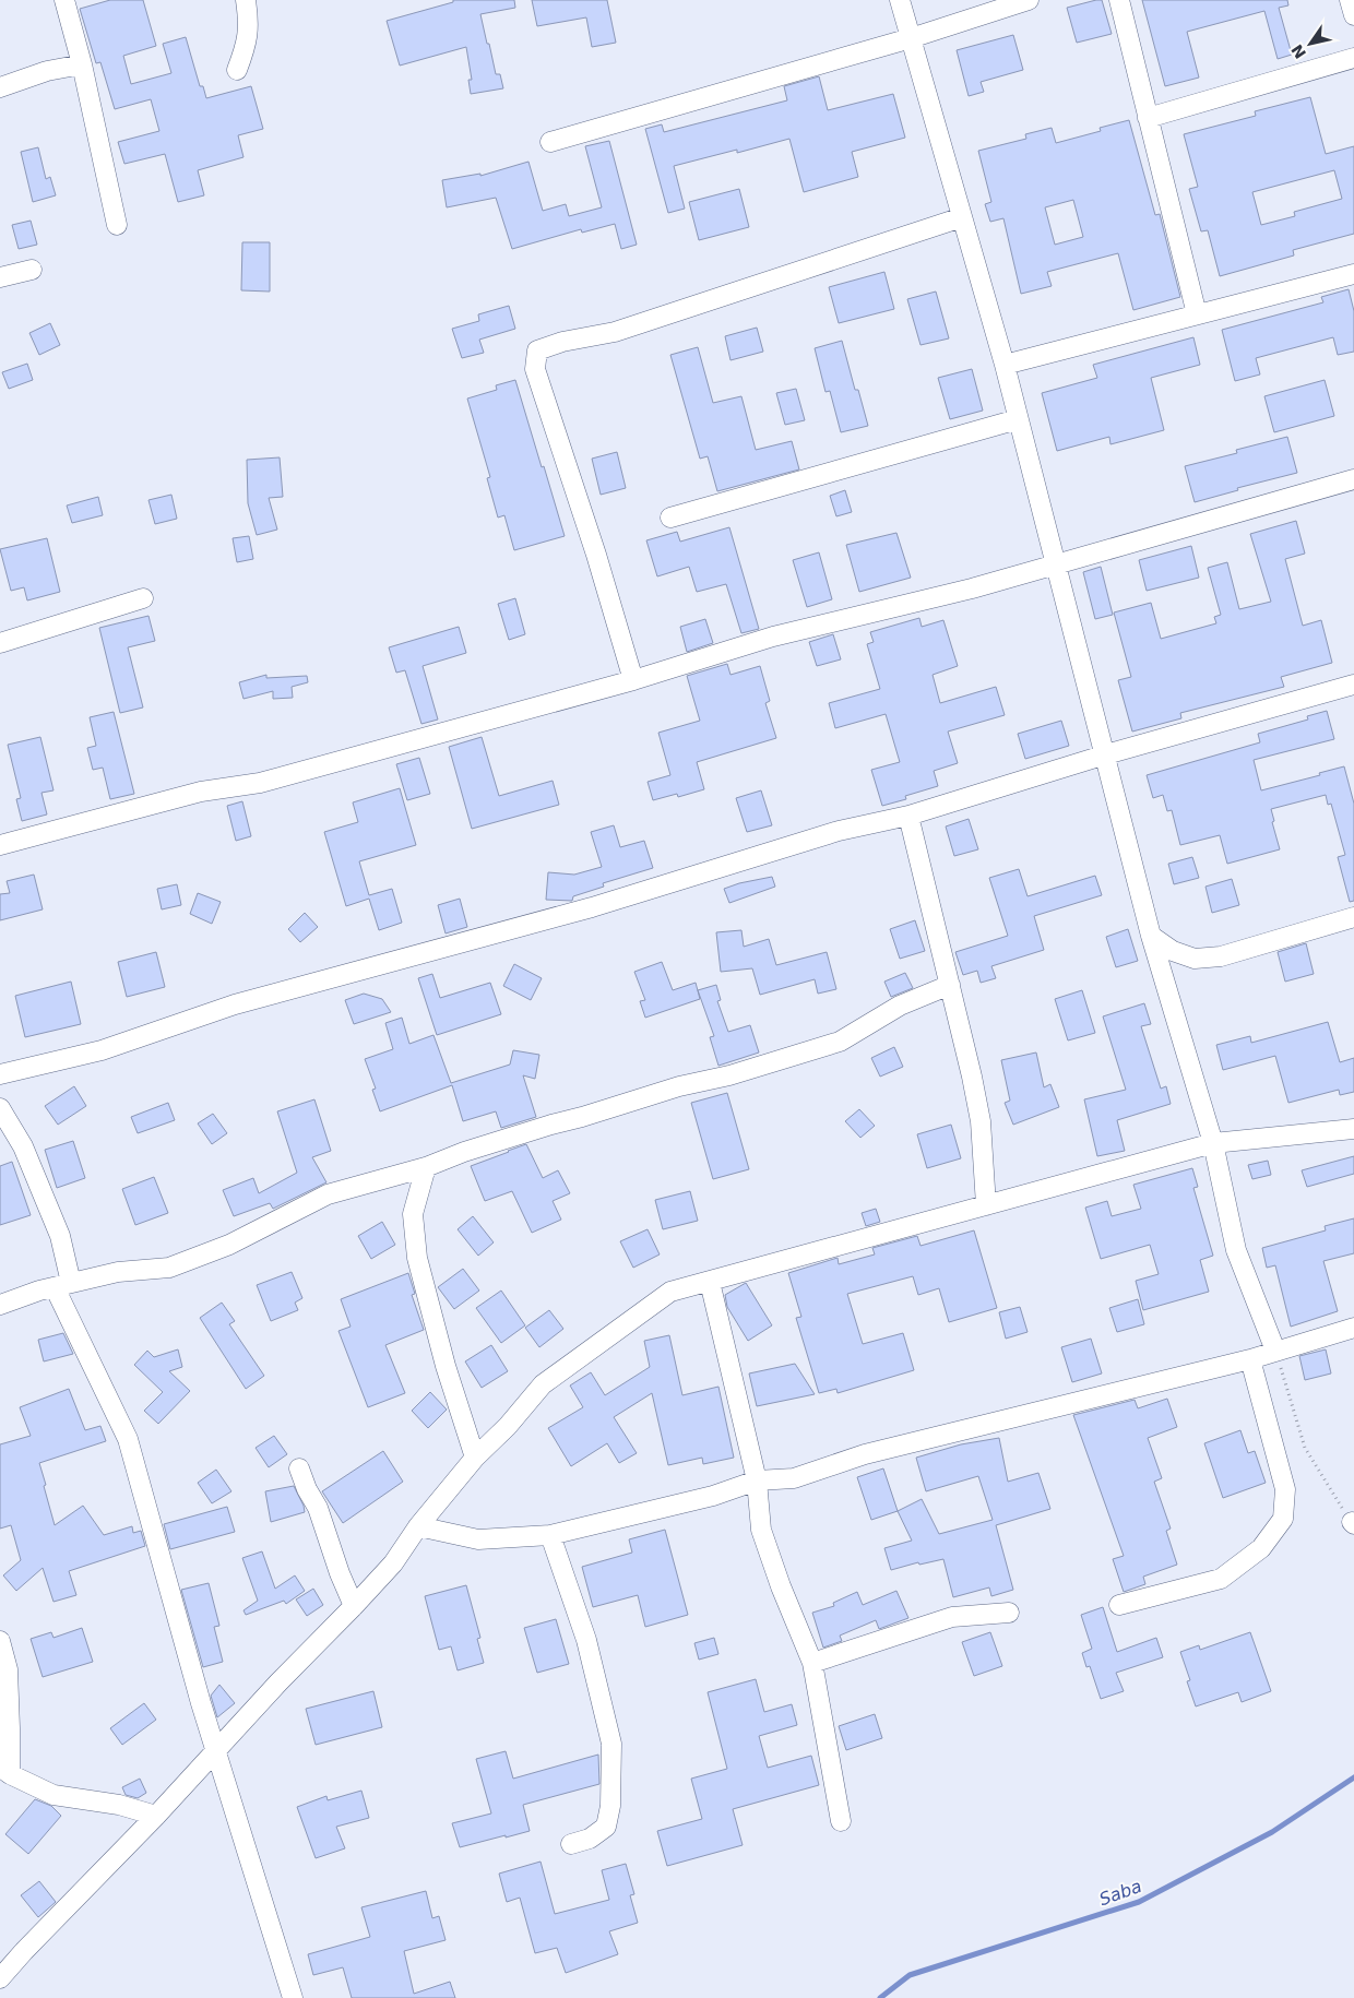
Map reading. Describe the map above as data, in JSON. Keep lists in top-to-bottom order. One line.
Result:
{"water":["Saba"],"north":"bottom left"}
